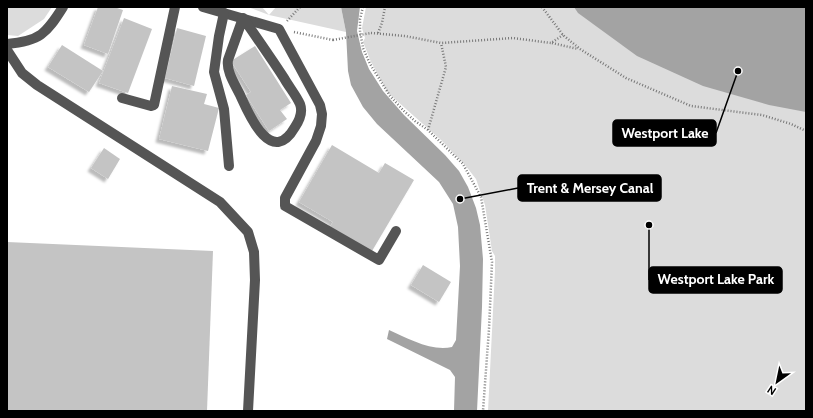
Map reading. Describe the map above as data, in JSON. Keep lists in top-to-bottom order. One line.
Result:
{"places":["Westport Lake","Trent & Mersey Canal","Westport Lake Park"],"north":"bottom left"}
